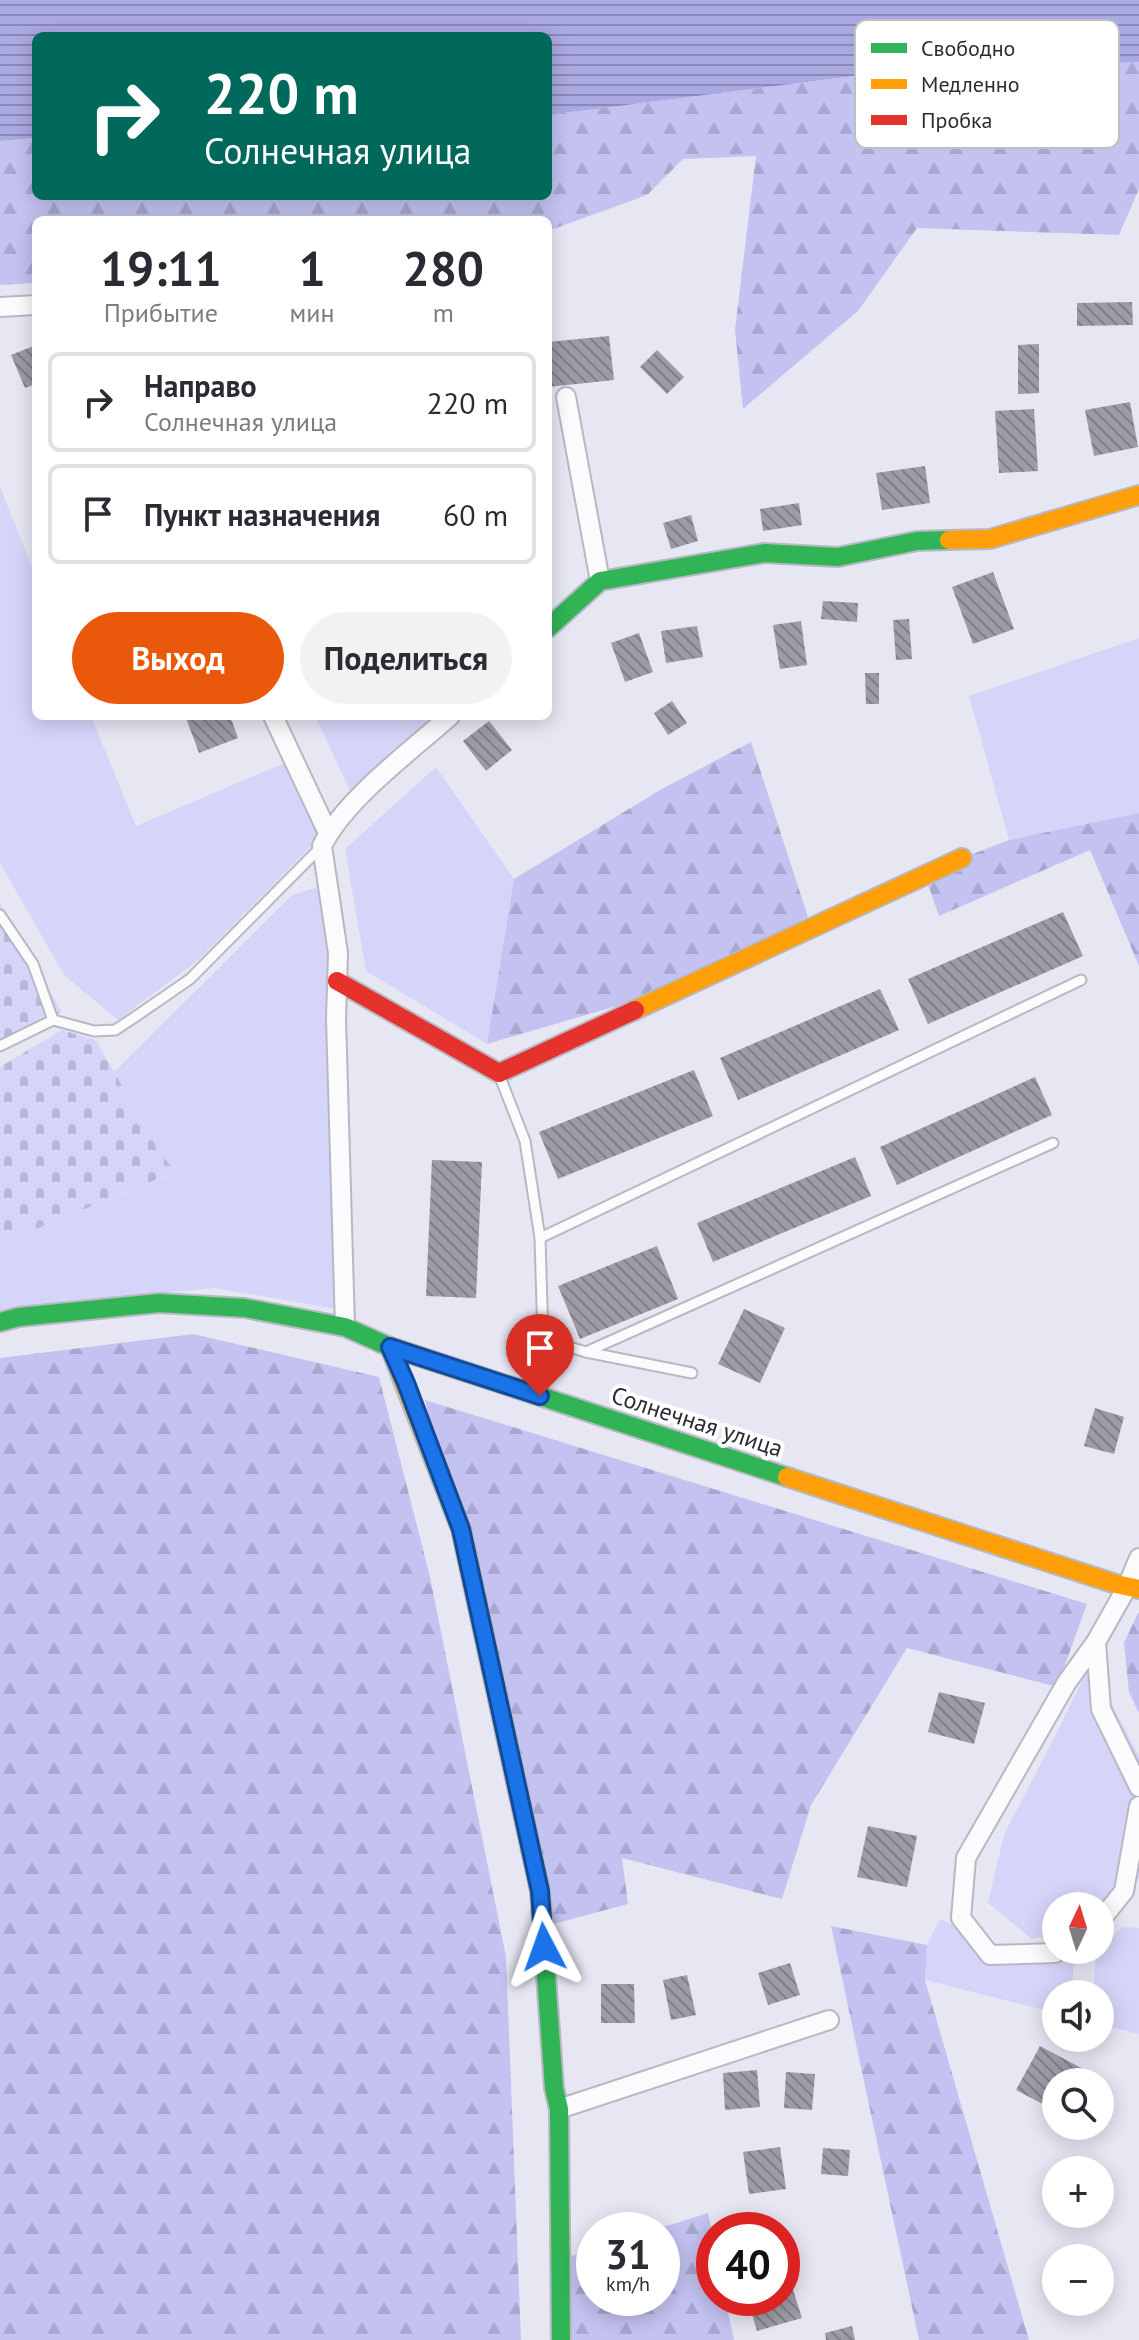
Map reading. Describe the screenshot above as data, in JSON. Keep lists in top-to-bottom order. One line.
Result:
{"streets":{"street":["Солнечная улица"]},"legend":["Свободно","Медленно","Пробка"],"north":"top","page":{"turn":["220 m","Солнечная улица"],"eta":["19:11","Прибытие","1","мин","280","m"],"list":[{"name":"Направо","note":"Солнечная улица","value":"220 m"},{"name":"Пункт назначения","value":"60 m"}],"buttons":["Выход","Поделиться"],"map_buttons":["+","−"],"speed":"31 km/h","limit":"40"}}
